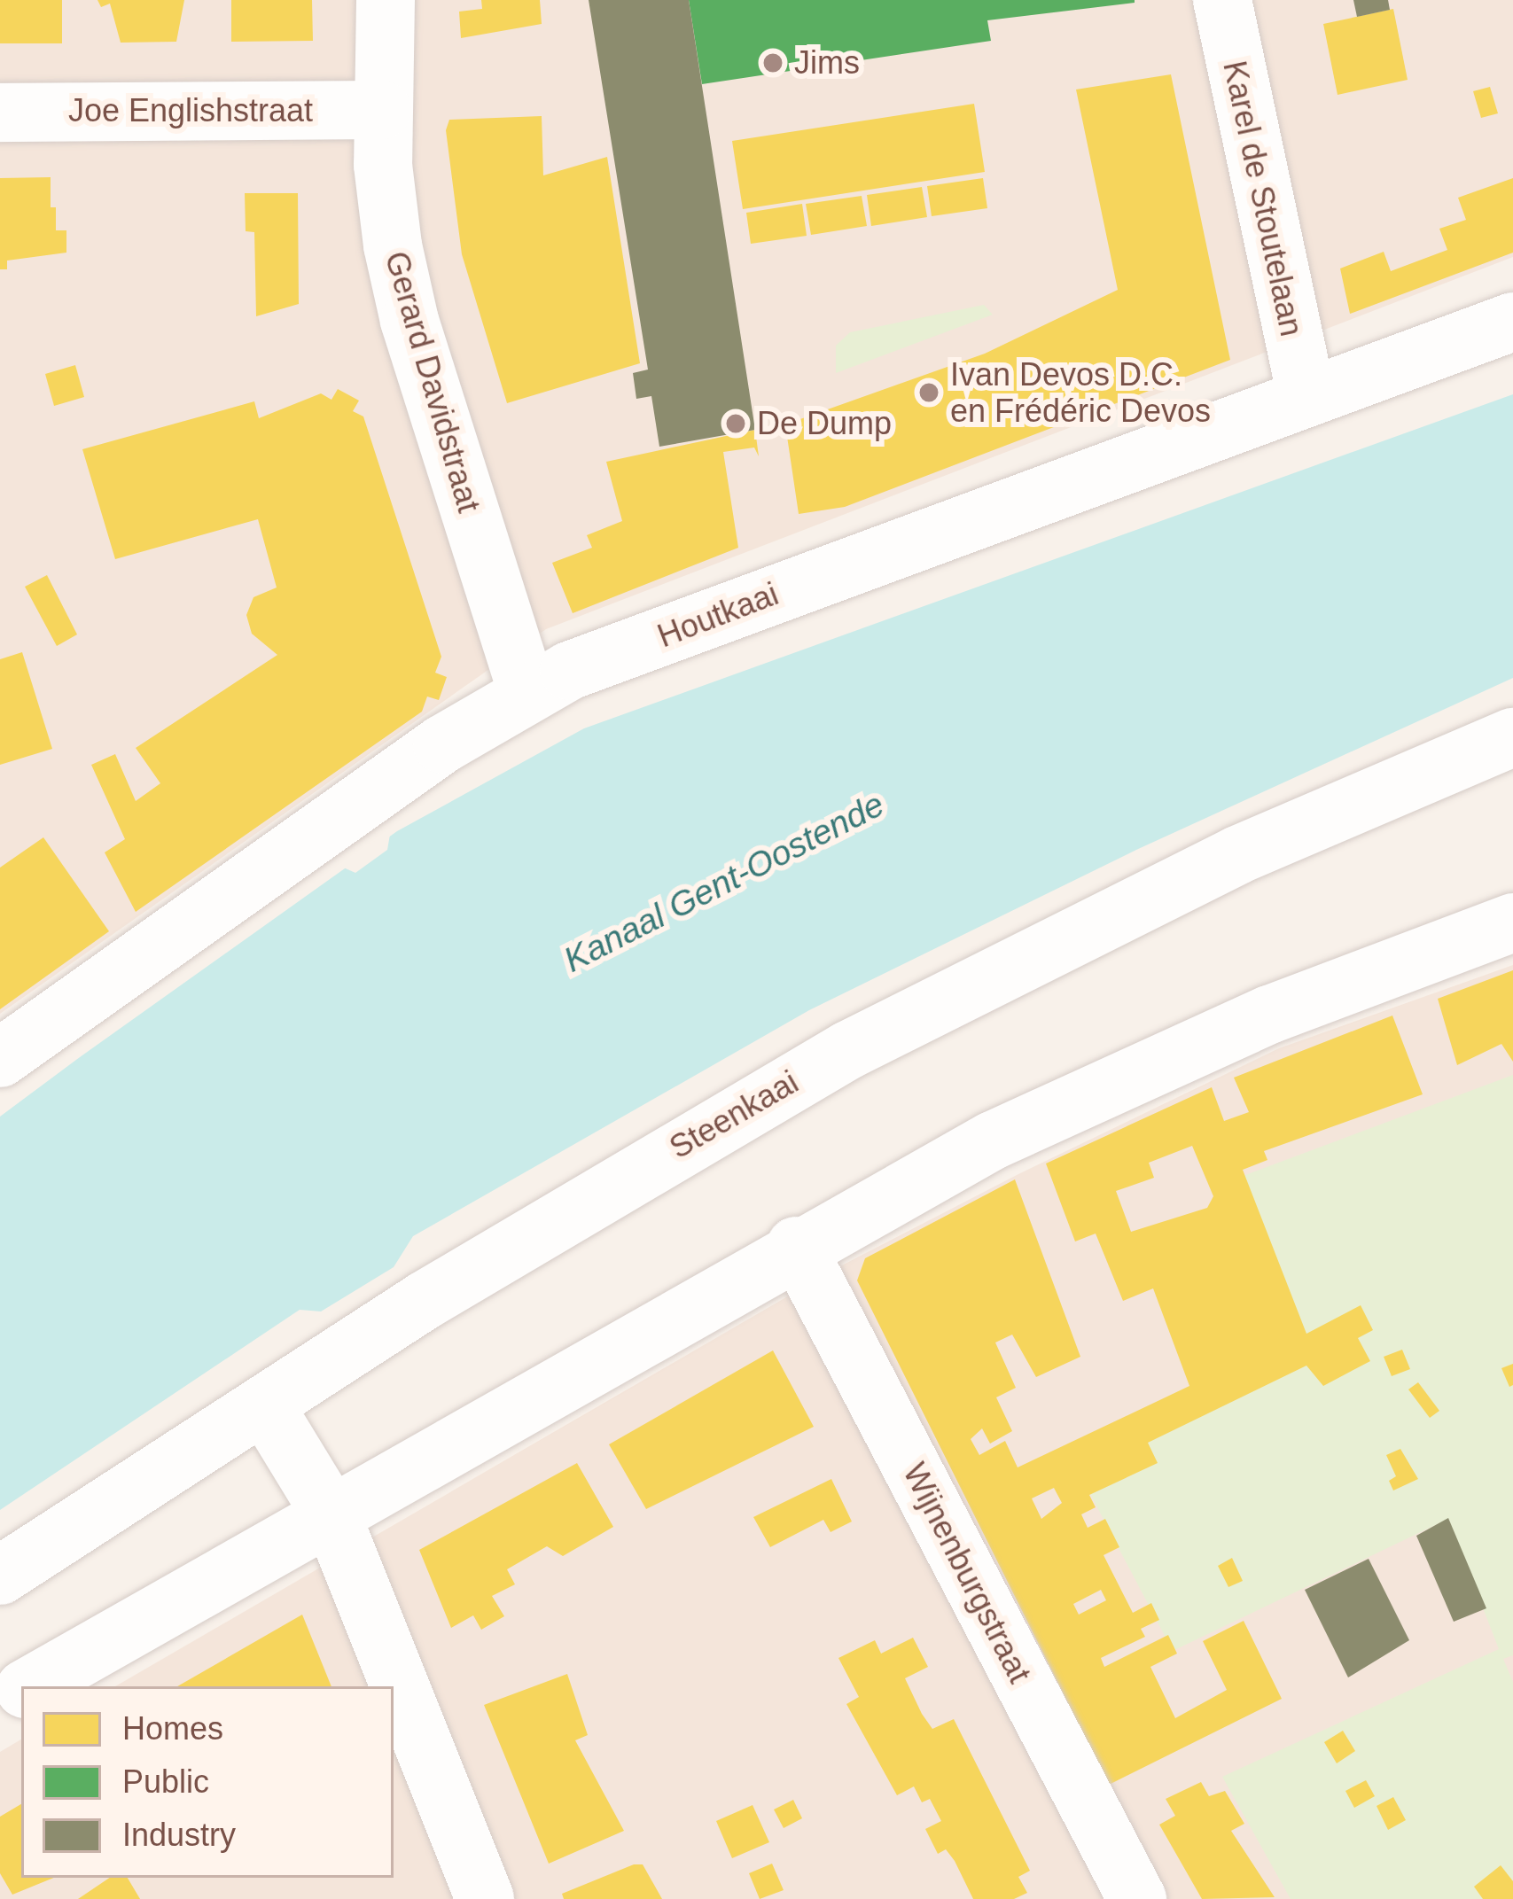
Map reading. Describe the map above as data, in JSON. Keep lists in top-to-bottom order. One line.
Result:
{"streets":{"street":["Joe Englishstraat","Karel de Stoutelaan","Gerard Davidstraat","Houtkaai","Steenkaai","Wijnenburgstraat"]},"crossings":[["Joe Englishstraat","Gerard Davidstraat"],["Karel de Stoutelaan","Houtkaai"],["Gerard Davidstraat","Houtkaai"]],"water":["Kanaal Gent-Oostende"],"places":["Jims","Ivan Devos D.C. en Frédéric Devos","De Dump"],"legend":["Homes","Public","Industry"]}
